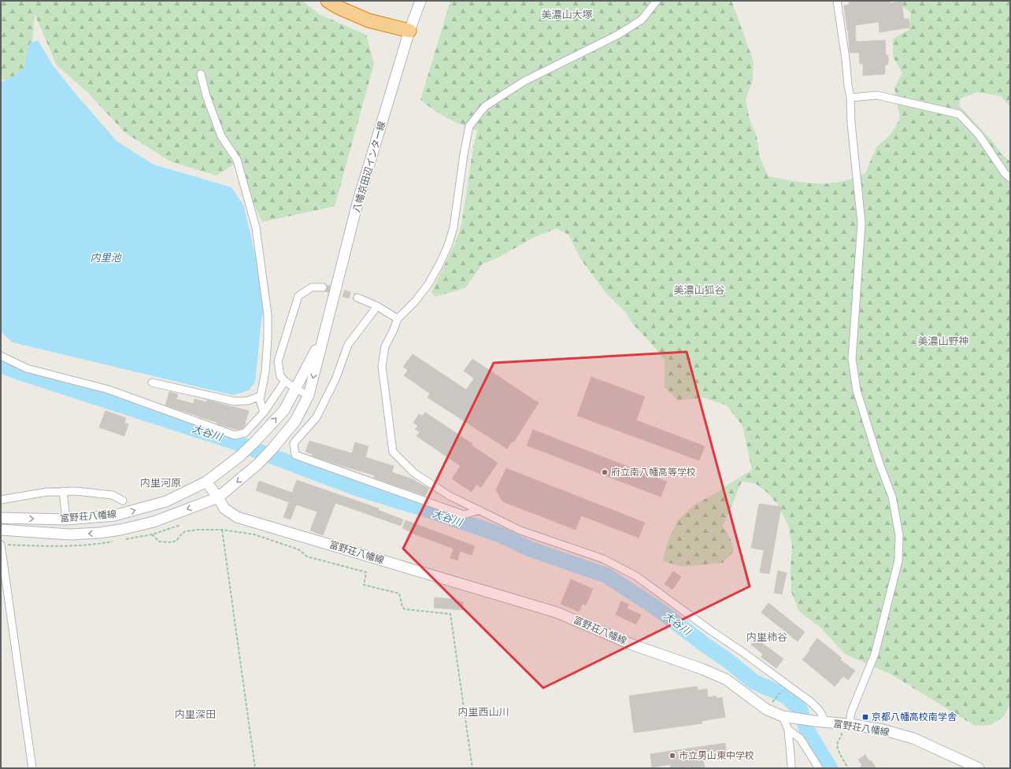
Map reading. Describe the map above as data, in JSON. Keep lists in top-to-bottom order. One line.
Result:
{"streets":{"main road":["八幡京田辺インター線","富野荘八幡線"]},"crossings":[["八幡京田辺インター線","富野荘八幡線"]],"districts":["美濃山大塚","美濃山狐谷","美濃山野神","内里河原","内里柿谷","内里西山川","内里深田"],"water":["内里池","大谷川"],"places":{"other":["府立南八幡高等学校","市立男山東中学校"],"transit":["京都八幡高校南学舎"]}}
